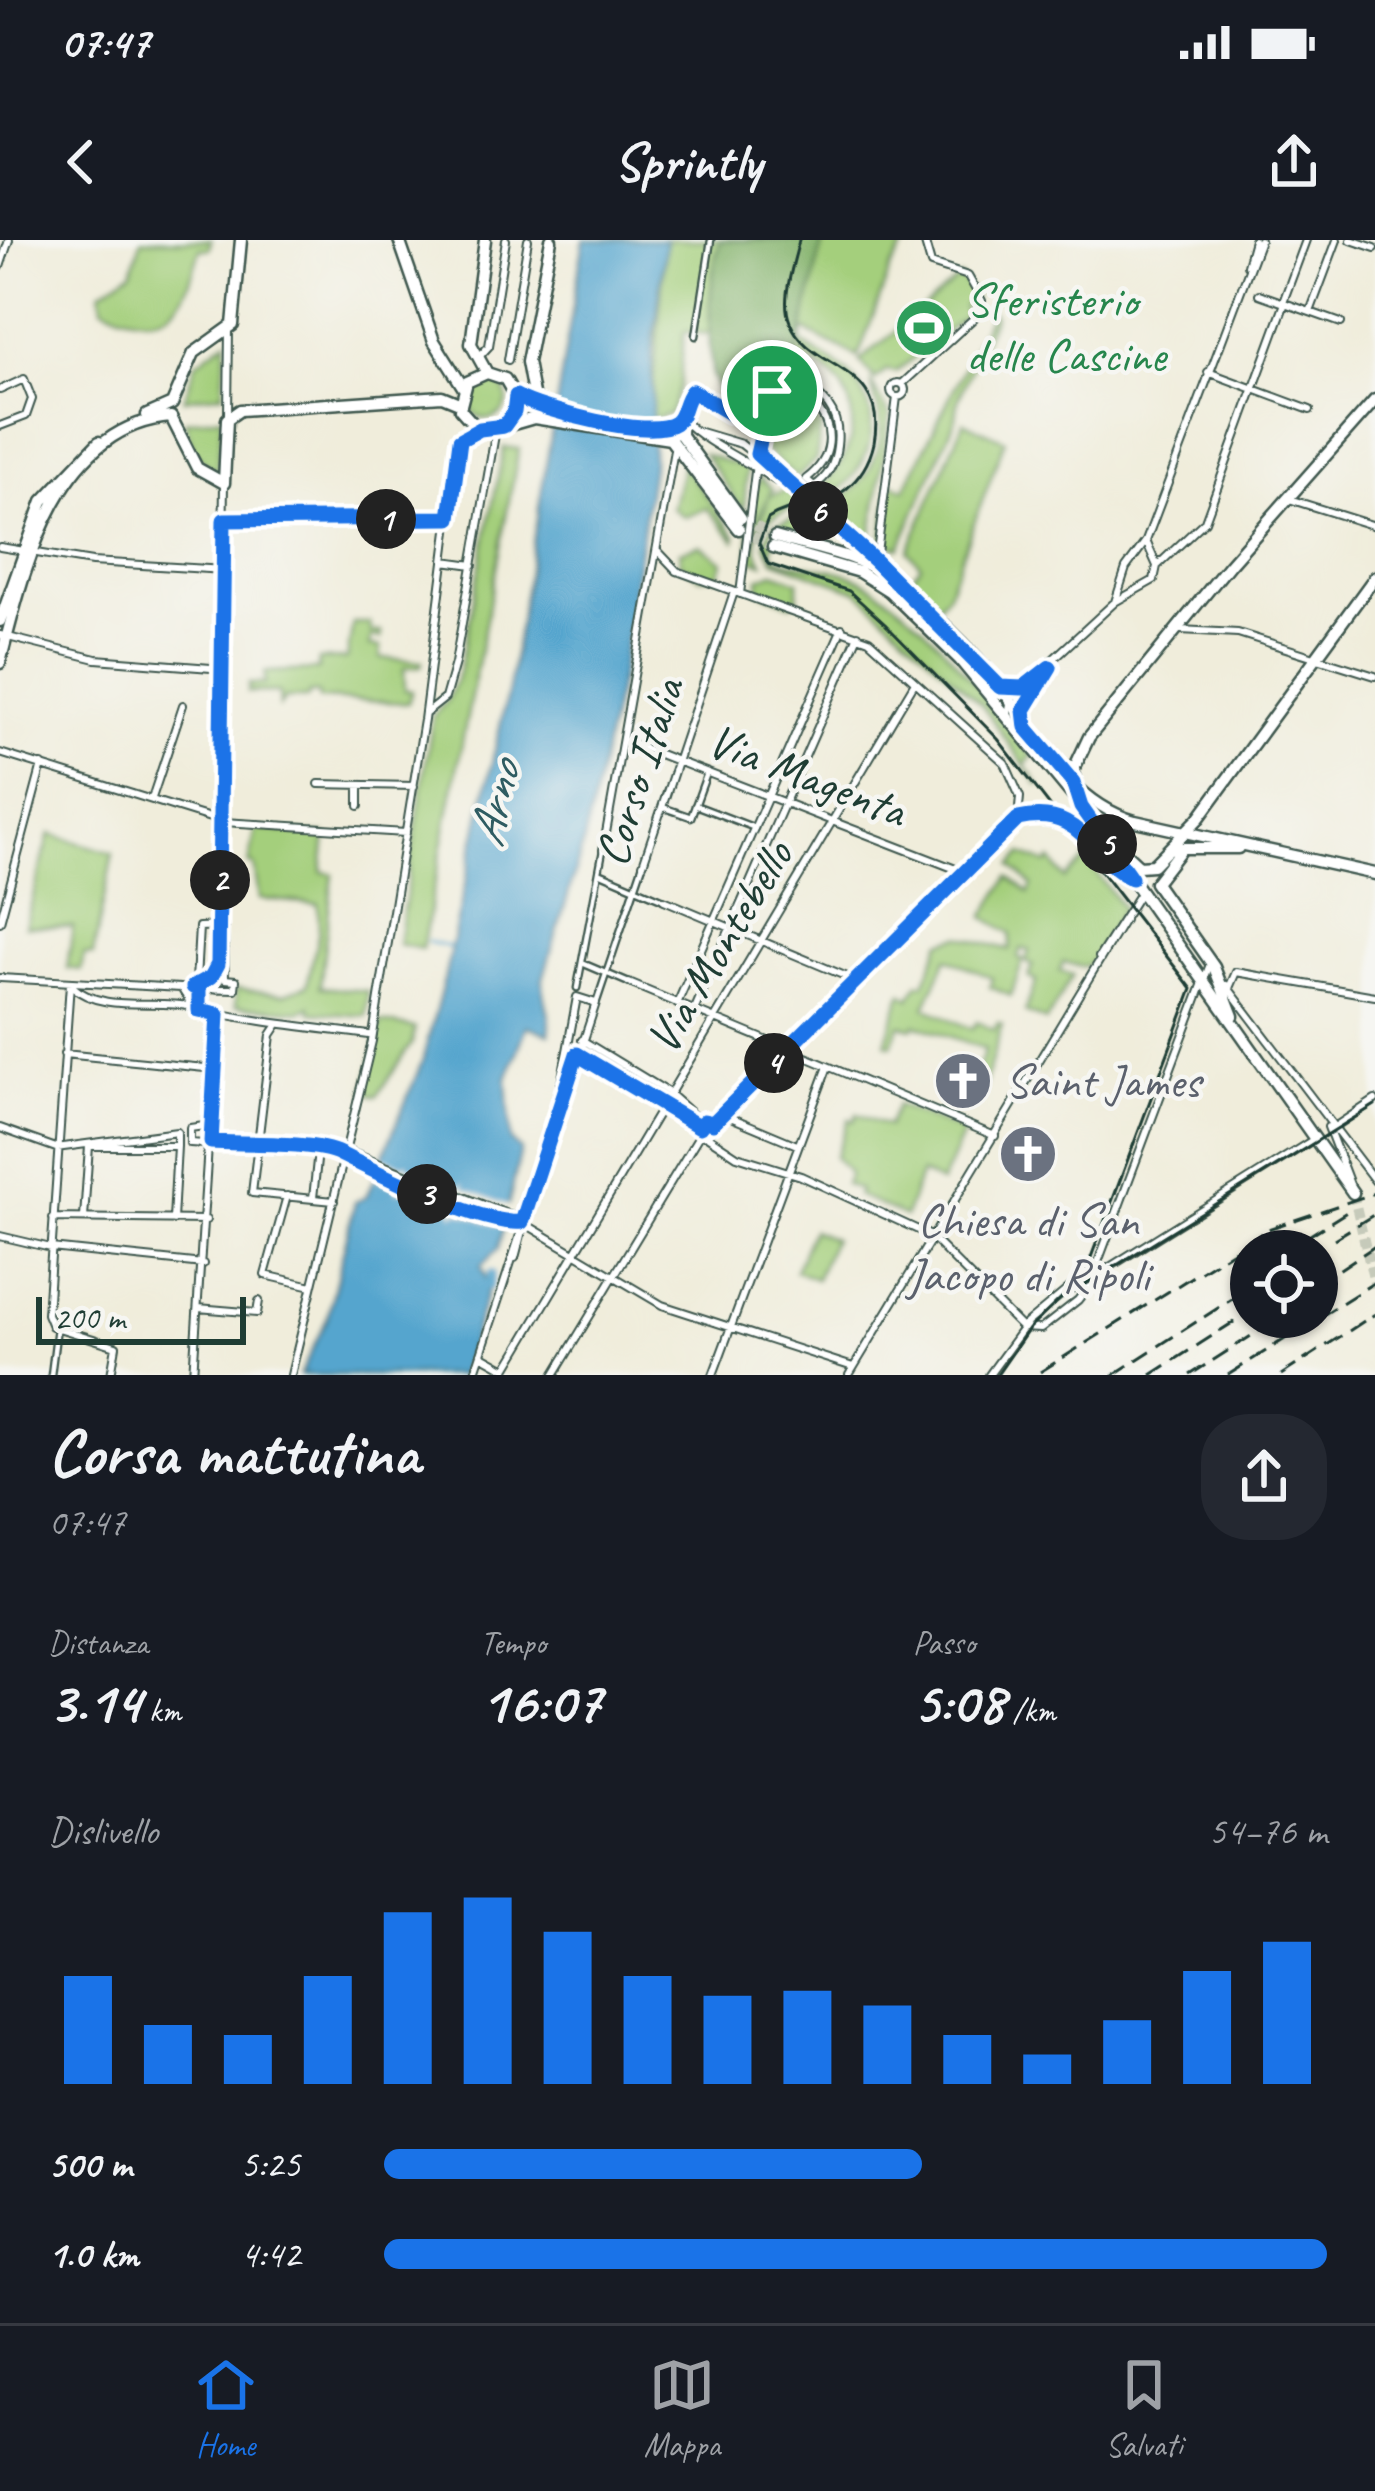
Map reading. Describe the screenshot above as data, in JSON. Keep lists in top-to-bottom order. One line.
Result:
{"streets":{"street":["Corso Italia","Via Magenta","Via Montebello"]},"crossings":[["Corso Italia","Via Magenta"],["Via Magenta","Via Montebello"]],"water":["Arno"],"places":{"sports":["Sferisterio delle Cascine"],"church":["Saint James","Chiesa di San Jacopo di Ripoli"]},"scale_bar":"200 m","page":{"status":"07:47","header":"Sprintly","pins":["6","1","5","2","4","3"],"scale":"200 m","heading":["Corsa mattutina","07:47"],"stats":[["Distanza","3.14 km"],["Tempo","16:07"],["Passo","5:08 /km"]],"chart":["Dislivello","54–76 m"],"list":[{"name":"500 m","note":"5:25"},{"name":"1.0 km","note":"4:42"}],"tabs":["Home","Mappa","Salvati"]}}
